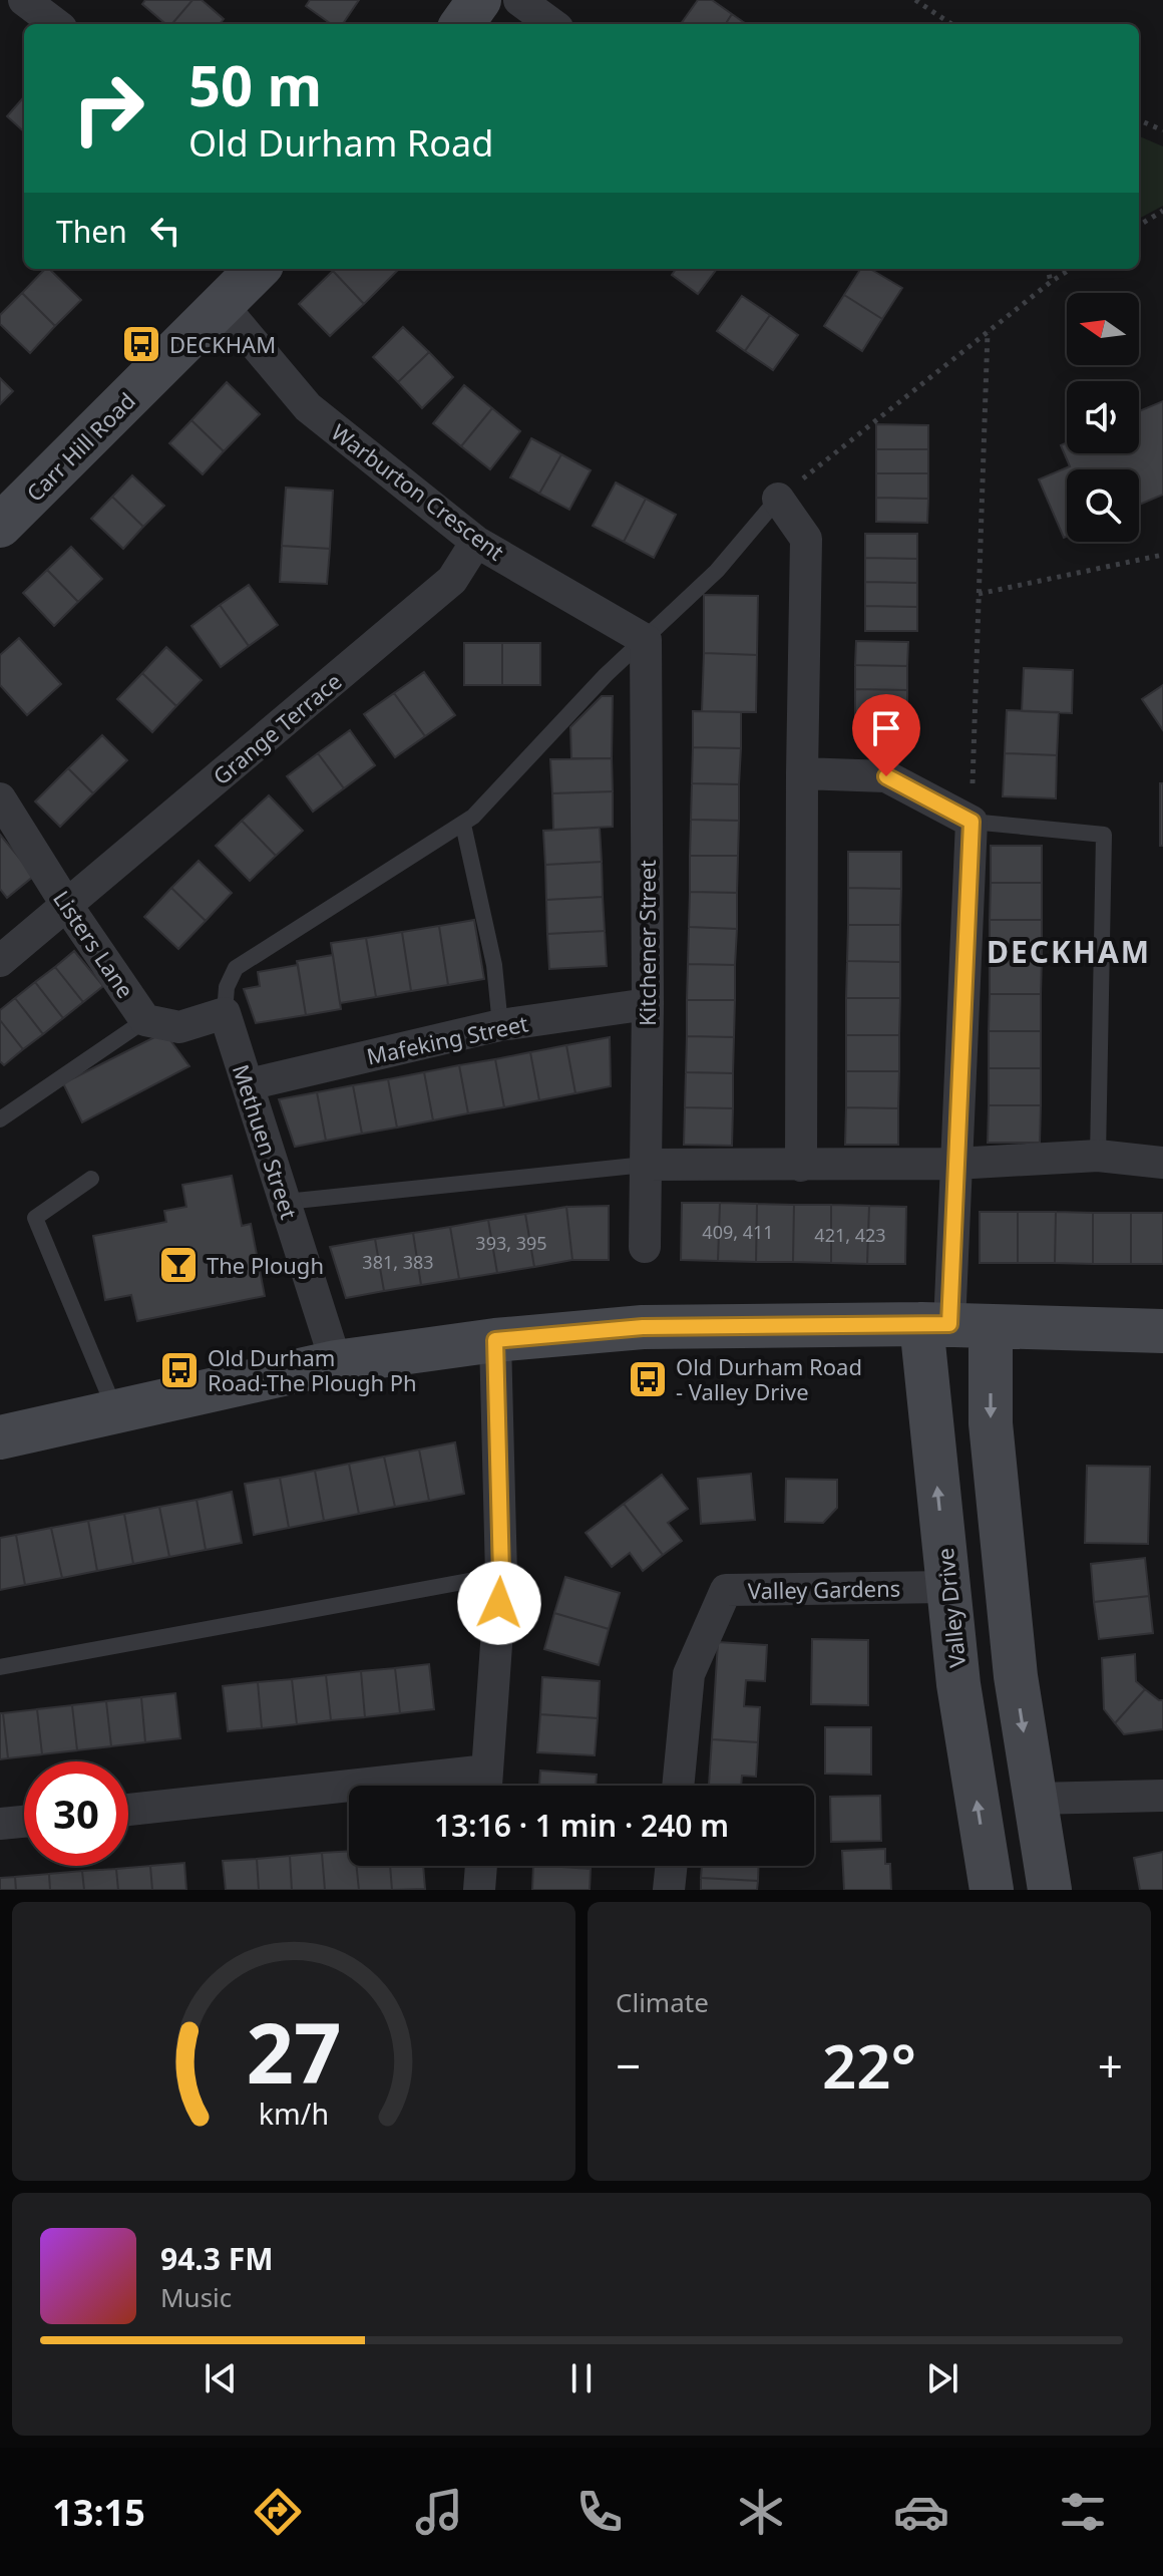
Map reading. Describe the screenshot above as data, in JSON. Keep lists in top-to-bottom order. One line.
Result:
{"streets":{"street":["Carr Hill Road","Warburton Crescent","Grange Terrace","Kitchener Street","Listers Lane","Mafeking Street","Methuen Street","Valley Gardens","Valley Drive"]},"crossings":[["Carr Hill Road","Warburton Crescent"],["Warburton Crescent","Grange Terrace"],["Warburton Crescent","Kitchener Street"],["Grange Terrace","Listers Lane"],["Kitchener Street","Mafeking Street"],["Listers Lane","Methuen Street"],["Mafeking Street","Methuen Street"],["Valley Gardens","Valley Drive"]],"districts":["DECKHAM"],"places":{"bus stop":["DECKHAM","Old Durham Road-The Plough Ph","Old Durham Road - Valley Drive"],"bar":["The Plough"]},"house_numbers":["409, 411","421, 423","393, 395","381, 383"],"north":"left","page":{"turn":["50 m","Old Durham Road"],"then":"Then","limit":"30","trip":"13:16 · 1 min · 240 m","tile":"Climate","heat":["−","22°","+"],"song":["94.3 FM","Music"],"tabs":"13:15","gauge":["27","km/h"]}}
